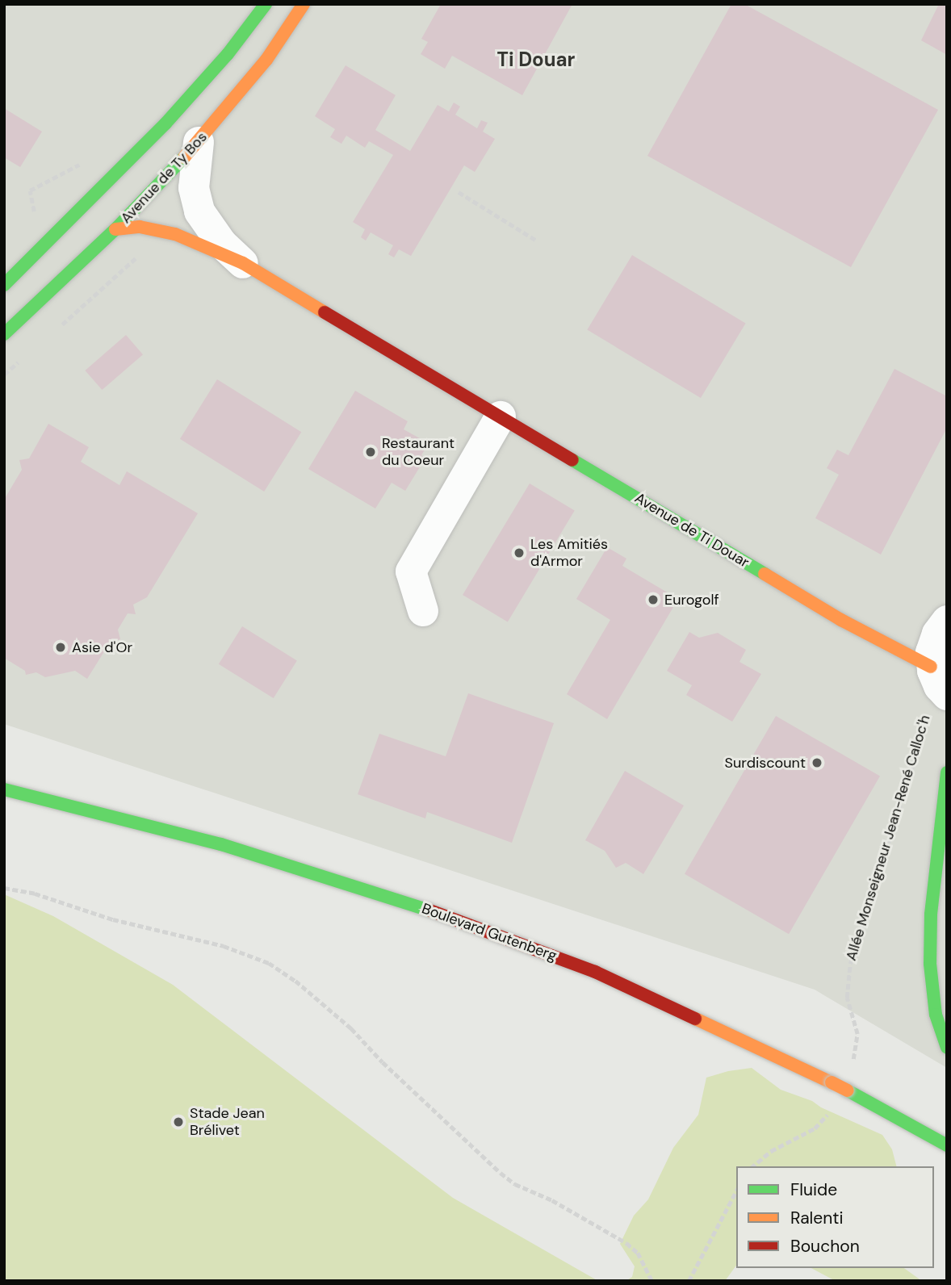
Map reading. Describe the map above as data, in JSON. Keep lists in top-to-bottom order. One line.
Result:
{"streets":{"main road":["Avenue de Ty Bos","Avenue de Ti Douar","Boulevard Gutenberg"],"path":["Allée Monseigneur Jean-René Calloc'h"]},"crossings":[["Avenue de Ty Bos","Avenue de Ti Douar"],["Avenue de Ti Douar","Allée Monseigneur Jean-René Calloc'h"]],"districts":["Ti Douar"],"places":["Restaurant du Coeur","Les Amitiés d'Armor","Eurogolf","Asie d'Or","Surdiscount","Stade Jean Brélivet"],"legend":["Fluide","Ralenti","Bouchon"]}
